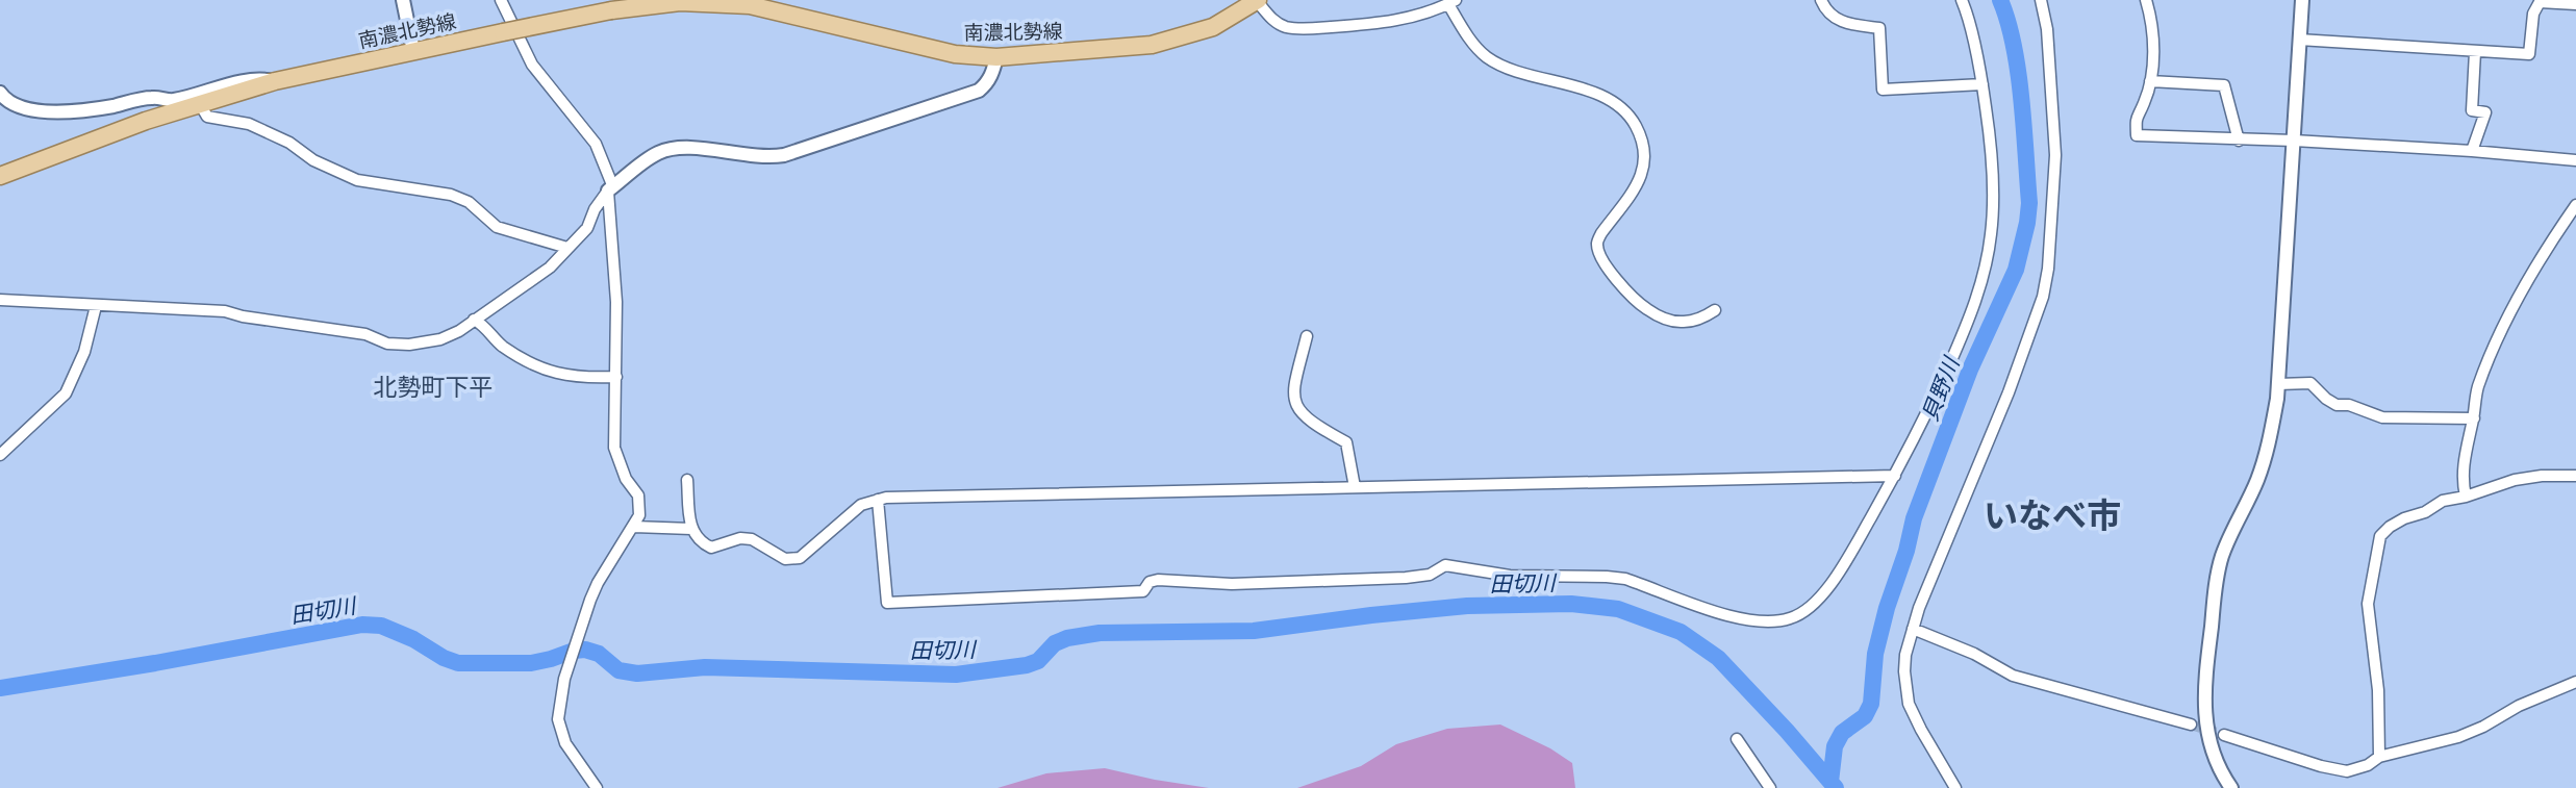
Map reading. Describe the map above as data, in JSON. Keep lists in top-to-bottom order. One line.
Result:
{"streets":{"main road":["南濃北勢線"]},"districts":["北勢町下平","いなべ市"],"water":["貝野川","田切川"]}
